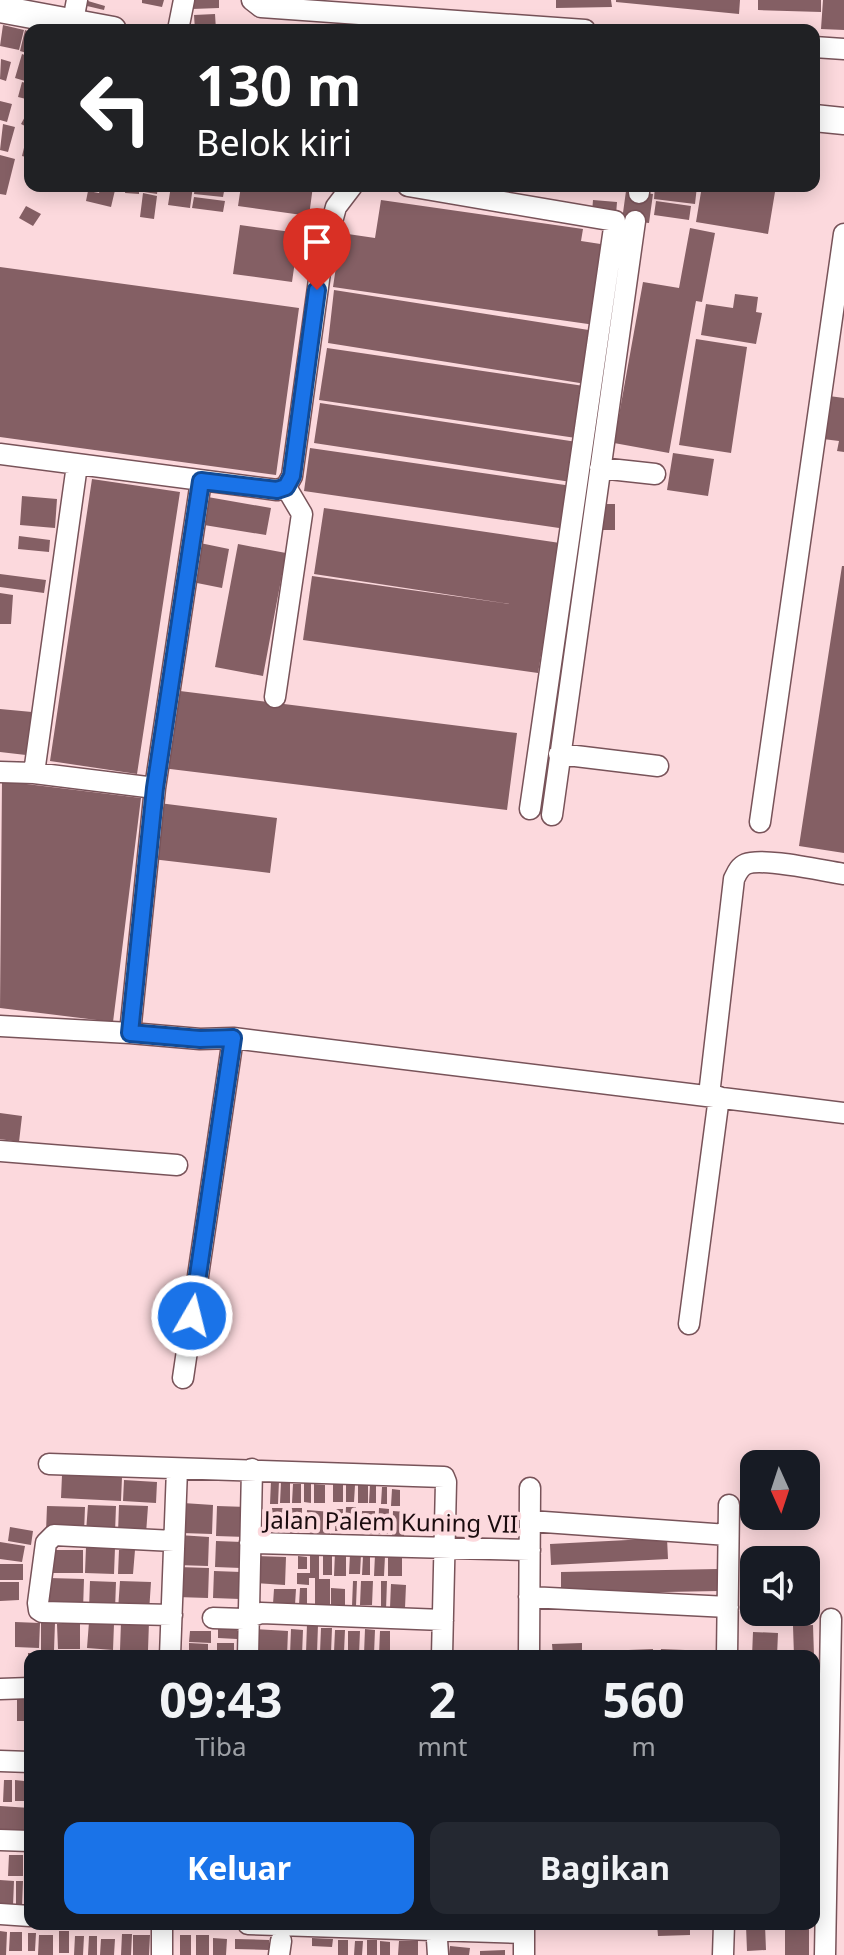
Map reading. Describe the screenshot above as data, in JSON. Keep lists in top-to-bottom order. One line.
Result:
{"streets":{"street":["Jalan Palem Kuning VII"]},"north":"bottom","page":{"turn":["130 m","Belok kiri"],"eta":["09:43","Tiba","2","mnt","560","m"],"buttons":["Keluar","Bagikan"]}}
